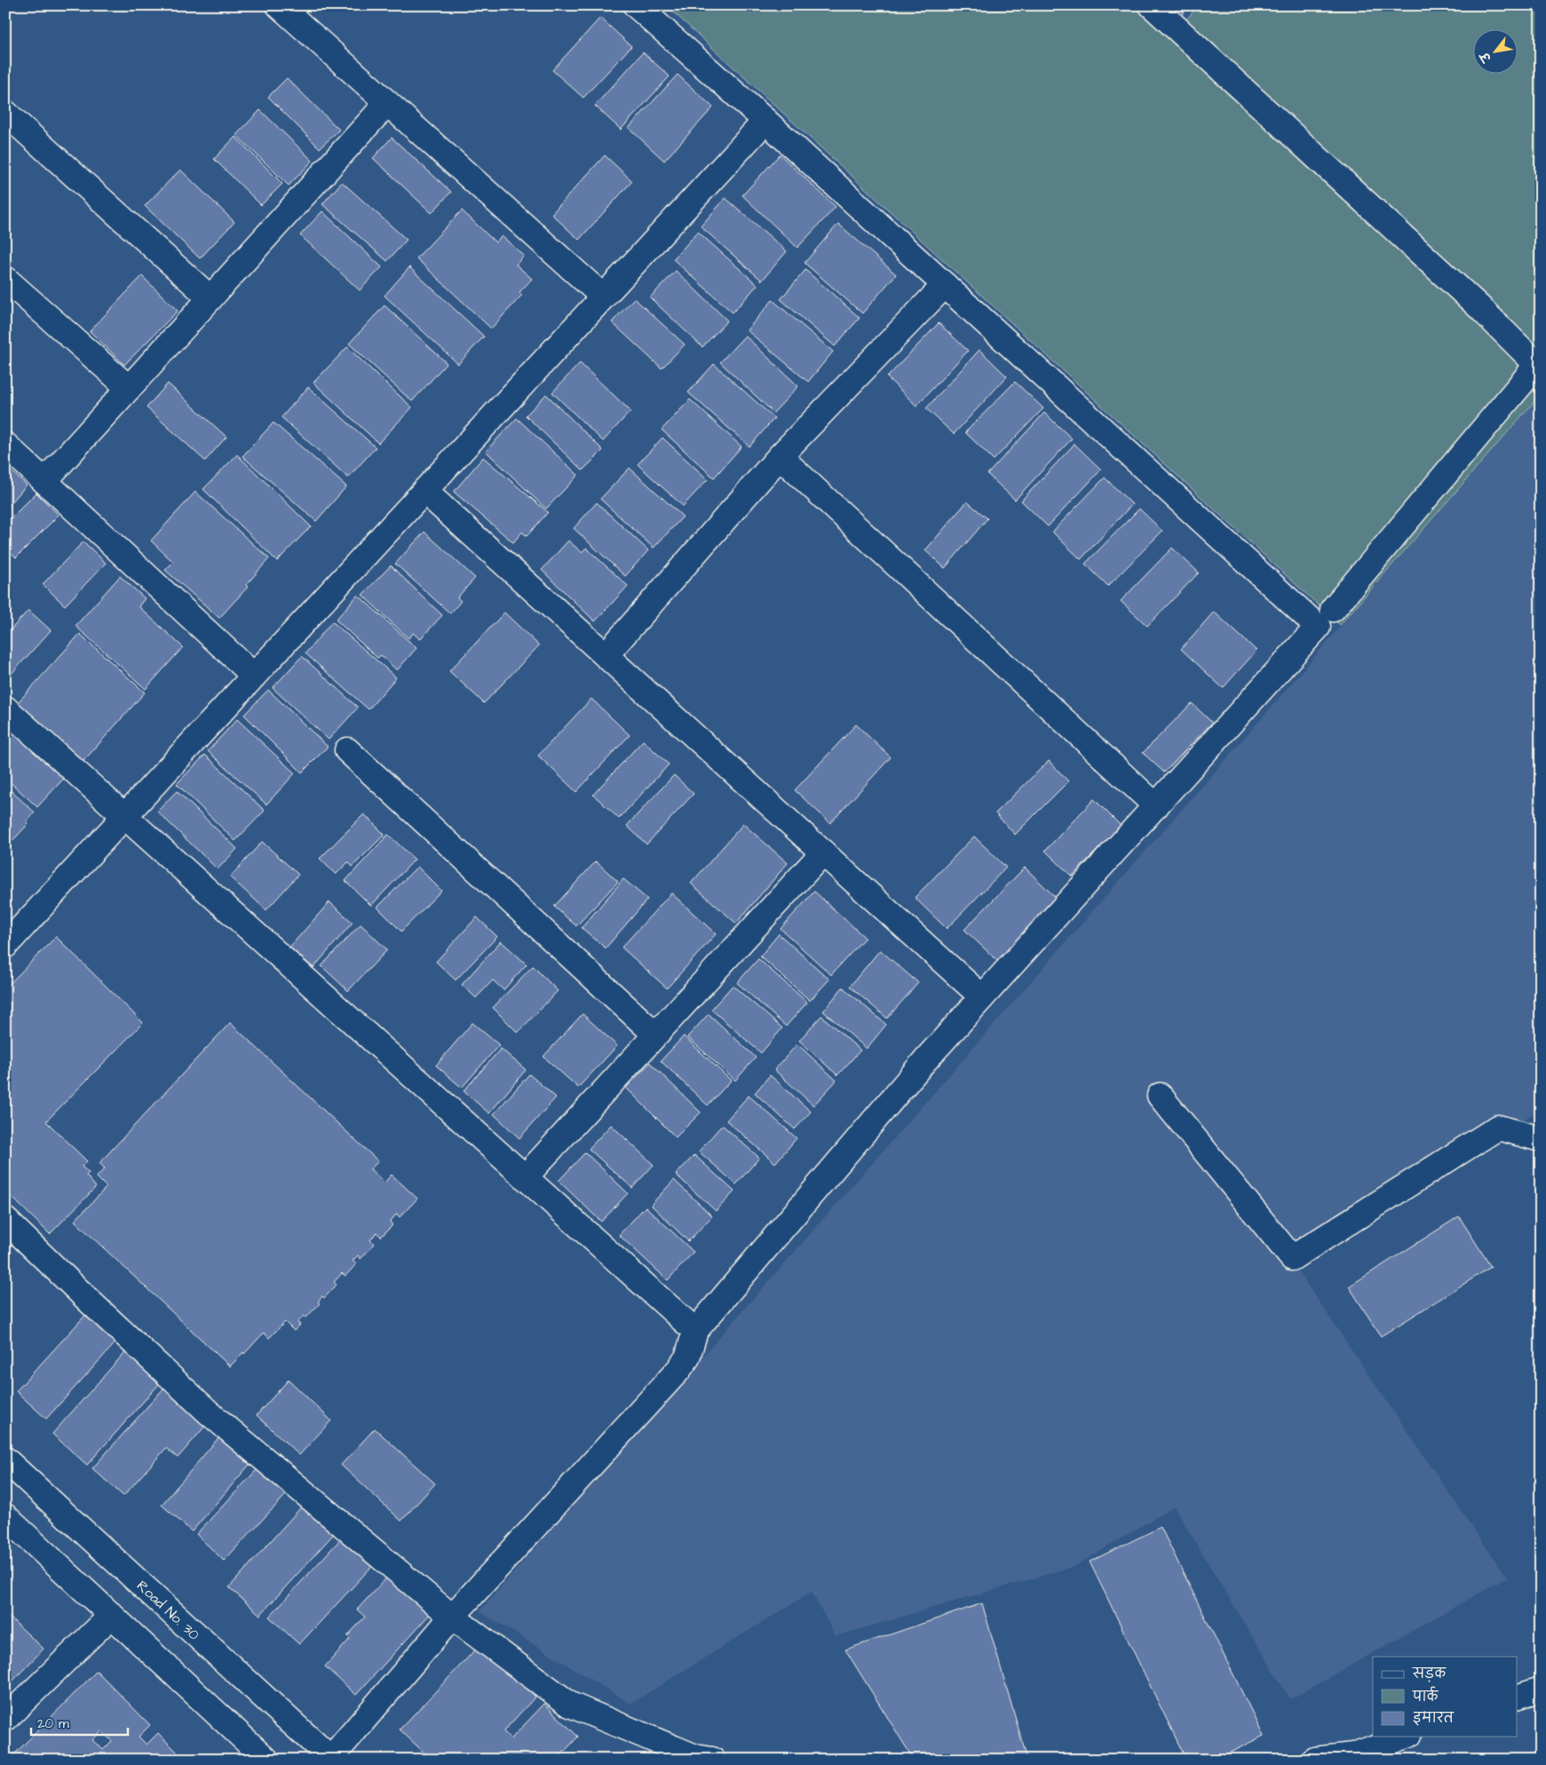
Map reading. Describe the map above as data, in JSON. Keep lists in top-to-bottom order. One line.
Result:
{"streets":{"street":["Road No. 30"]},"legend":["सड़क","पार्क","इमारत"],"scale_bar":"20 m","north":"bottom left"}
